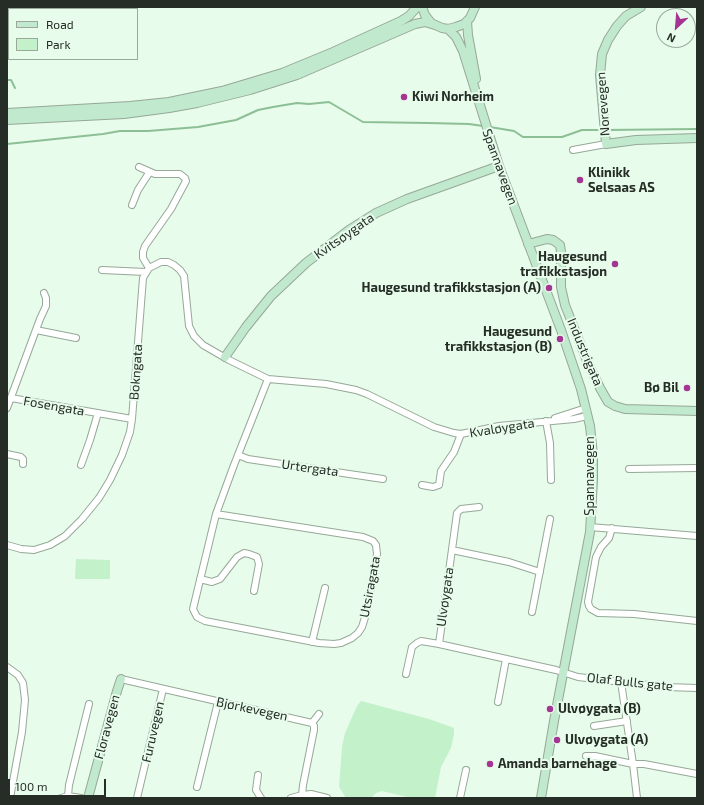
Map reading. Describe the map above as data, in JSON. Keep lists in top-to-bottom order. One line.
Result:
{"streets":{"main road":["Norevegen","Spannavegen","Kvitsøygata","Industrigata","Floravegen"],"street":["Bokngata","Fosengata","Kvaløygata","Urtergata","Utsiragata","Ulvøygata","Olaf Bulls gate","Bjørkevegen","Furuvegen"]},"crossings":[["Spannavegen","Kvitsøygata"],["Spannavegen","Industrigata"],["Spannavegen","Kvaløygata"],["Spannavegen","Ulvøygata"],["Spannavegen","Olaf Bulls gate"],["Bokngata","Fosengata"],["Urtergata","Utsiragata"],["Ulvøygata","Olaf Bulls gate"],["Bjørkevegen","Floravegen"],["Bjørkevegen","Furuvegen"]],"places":["Kiwi Norheim","Klinikk Selsaas AS","Haugesund trafikkstasjon","Haugesund trafikkstasjon (A)","Haugesund trafikkstasjon (B)","Bø Bil","Ulvøygata (B)","Ulvøygata (A)","Amanda barnehage"],"legend":["Road","Park"],"scale_bar":"100 m","north":"bottom left"}
